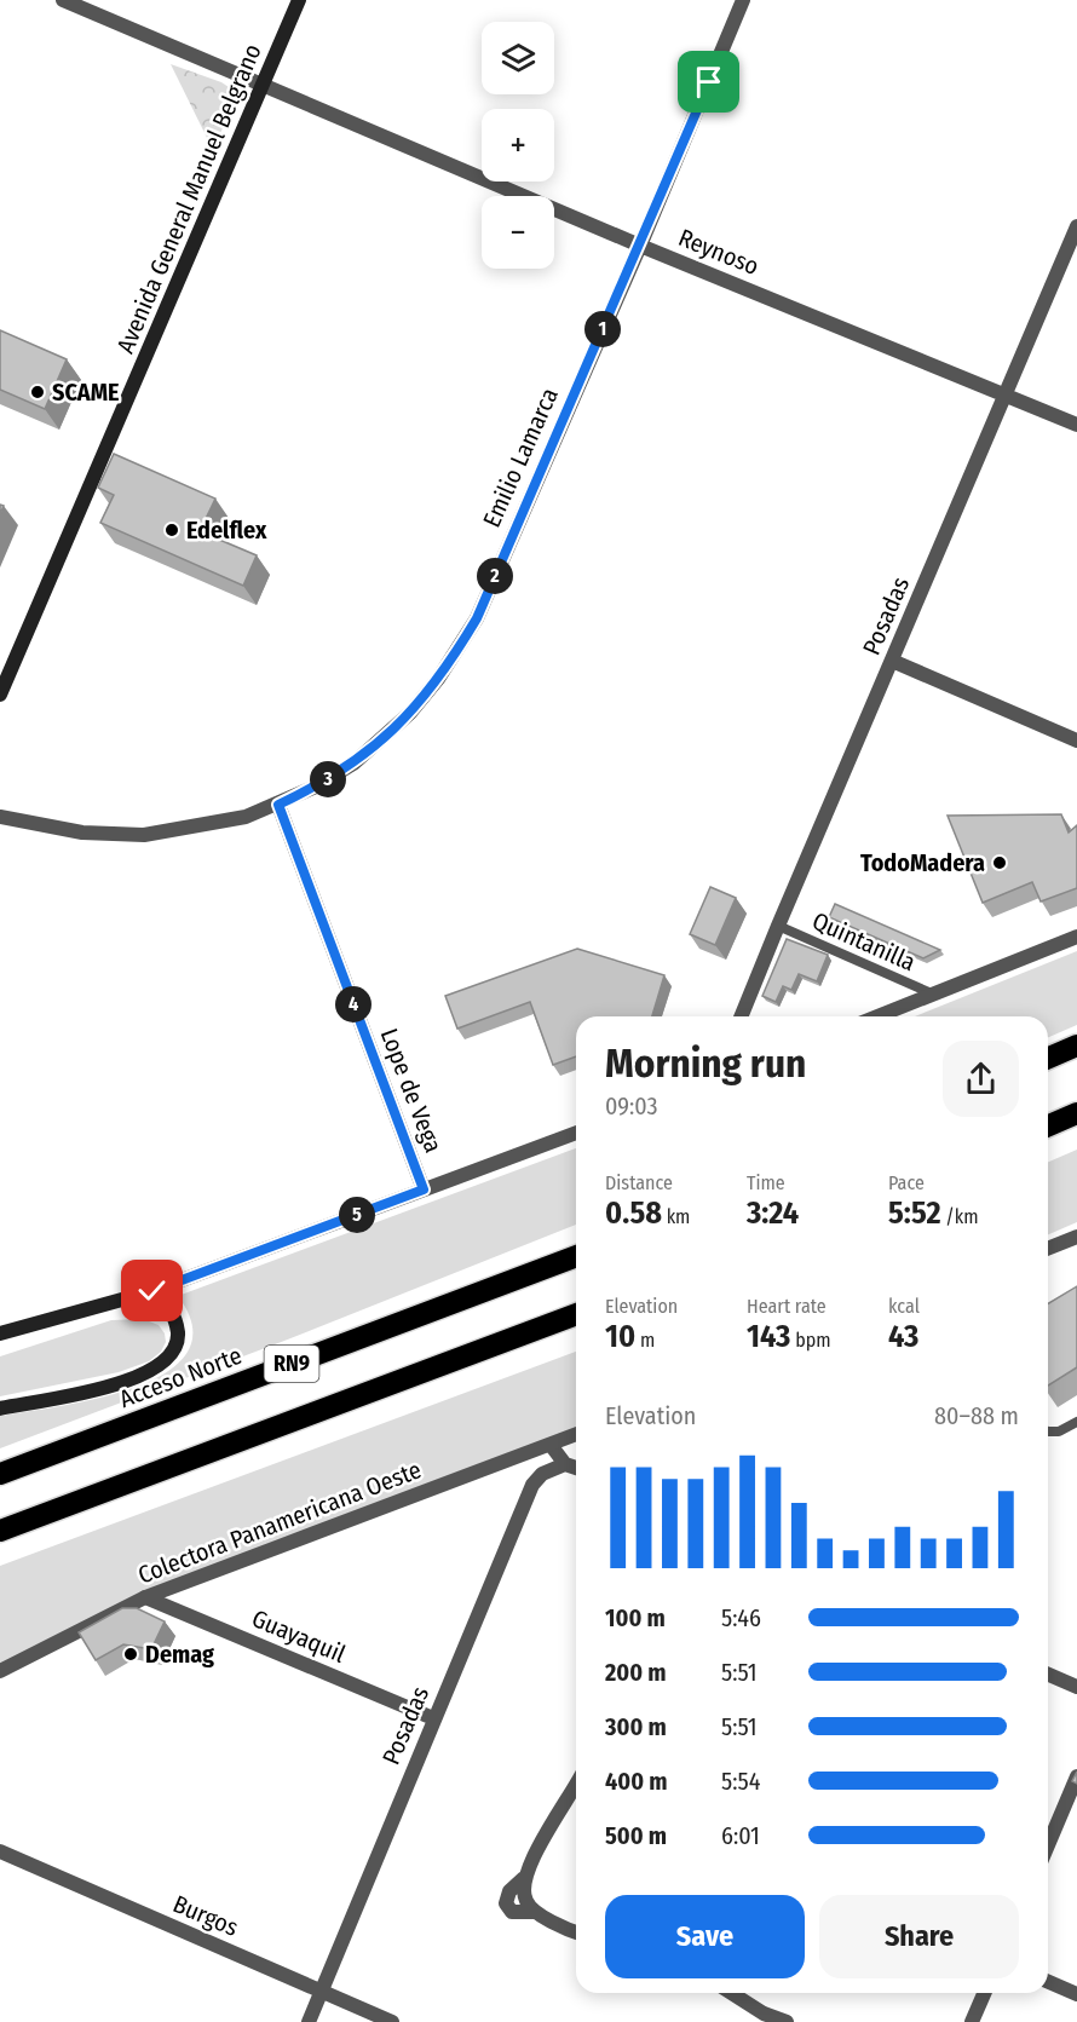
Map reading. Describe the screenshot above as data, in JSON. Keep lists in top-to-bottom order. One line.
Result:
{"streets":{"highway":["RN9","Acceso Norte"],"main road":["Avenida General Manuel Belgrano"],"street":["Reynoso","Emilio Lamarca","Posadas","Lope de Vega","Colectora Panamericana Oeste","Guayaquil","Burgos"],"lane":["Quintanilla"]},"crossings":[["Avenida General Manuel Belgrano","Reynoso"],["Reynoso","Emilio Lamarca"],["Reynoso","Posadas"],["Emilio Lamarca","Lope de Vega"],["Posadas","Quintanilla"],["Posadas","Guayaquil"],["Posadas","Burgos"],["Colectora Panamericana Oeste","Guayaquil"]],"places":["SCAME","Edelflex","TodoMadera","Demag"],"page":{"map_buttons":["+","−"],"pins":["1","2","3","4","5"],"heading":["Morning run","09:03"],"stats":[["Distance","0.58 km"],["Time","3:24"],["Pace","5:52 /km"],["Elevation","10 m"],["Heart rate","143 bpm"],["kcal","43"]],"chart":["Elevation","80–88 m"],"list":[{"name":"100 m","note":"5:46"},{"name":"200 m","note":"5:51"},{"name":"300 m","note":"5:51"},{"name":"400 m","note":"5:54"},{"name":"500 m","note":"6:01"}],"buttons":["Save","Share"]}}
